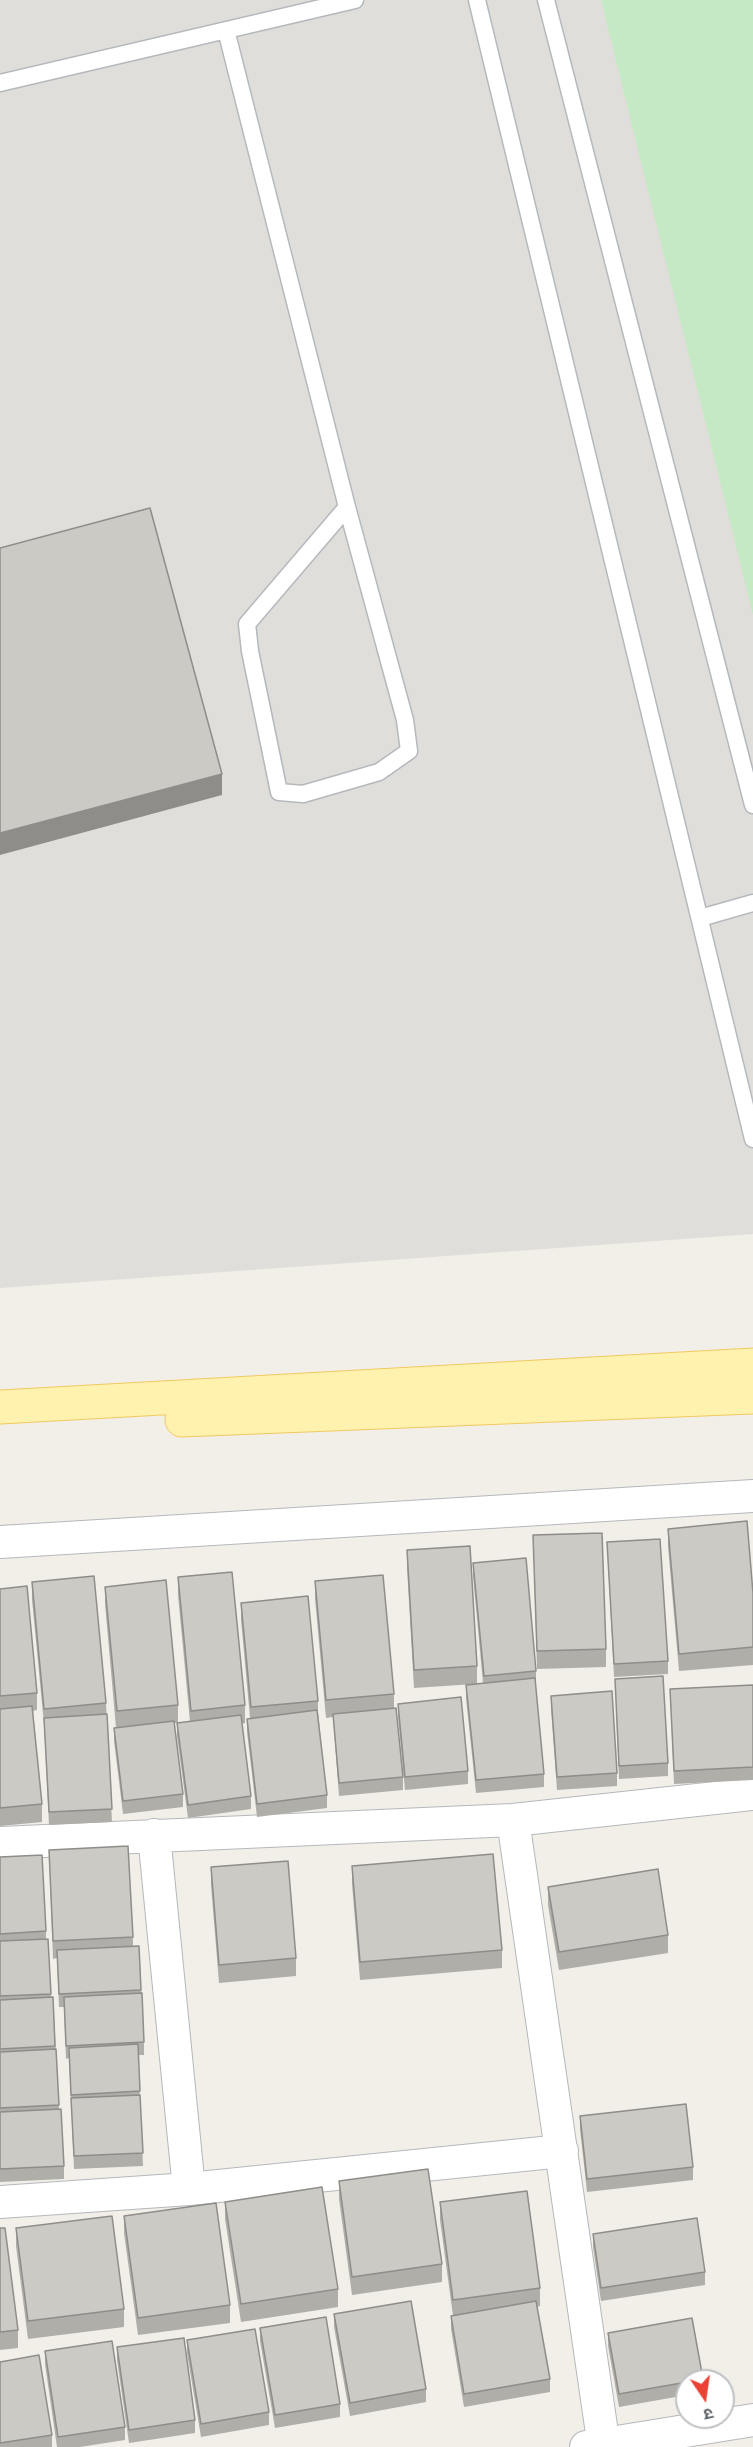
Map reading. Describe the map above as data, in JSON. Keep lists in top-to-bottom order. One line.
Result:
{"north":"bottom"}
